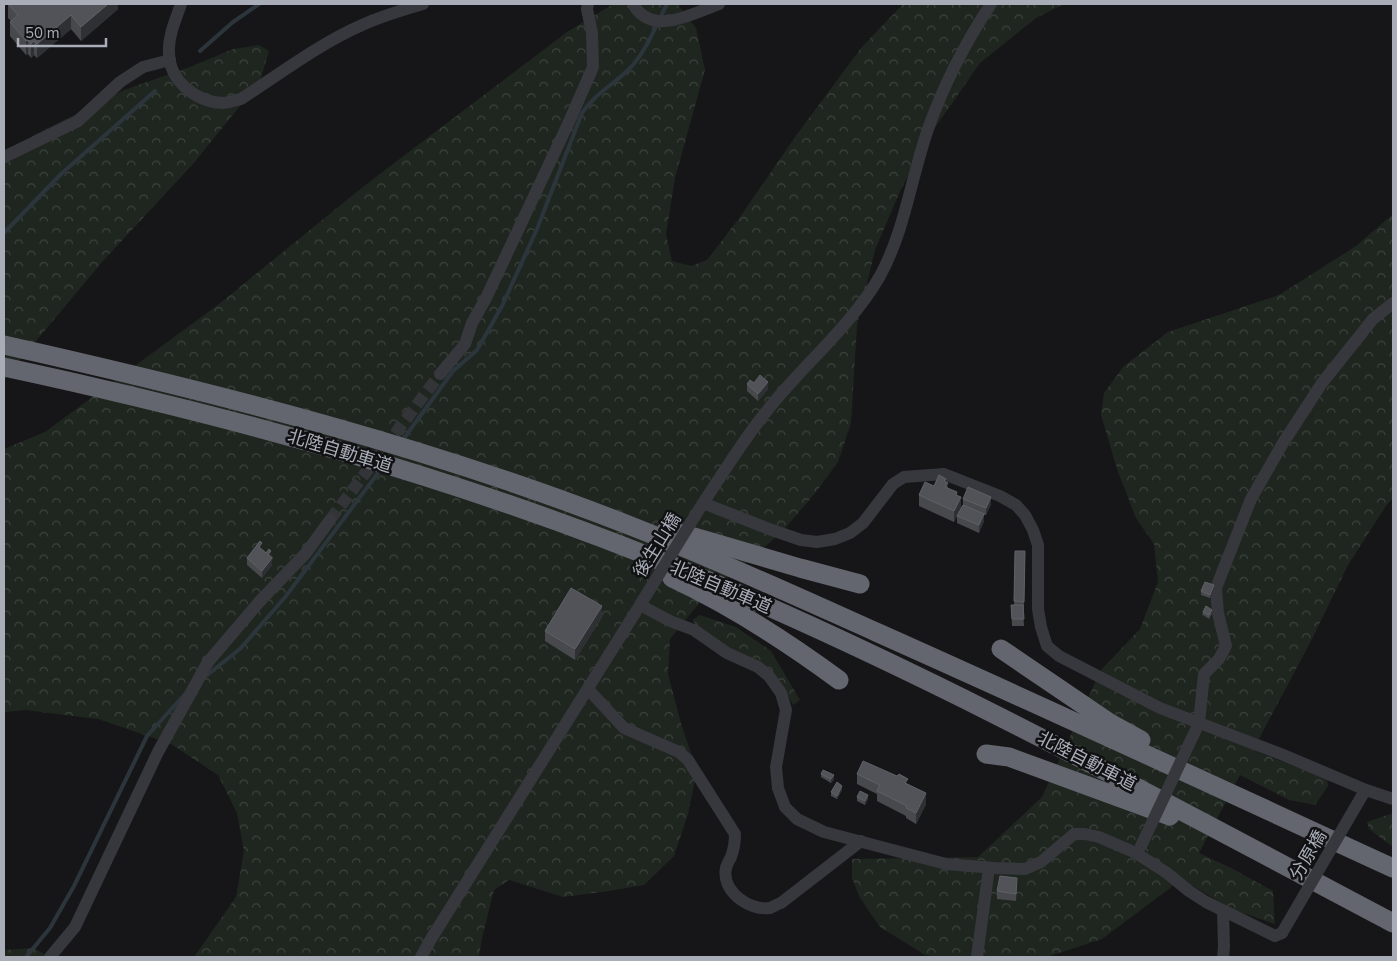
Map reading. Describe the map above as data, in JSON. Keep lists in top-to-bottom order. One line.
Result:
{"streets":{"highway":["北陸自動車道"],"street":["後生山橋","分原橋"]},"scale_bar":"50 m"}
